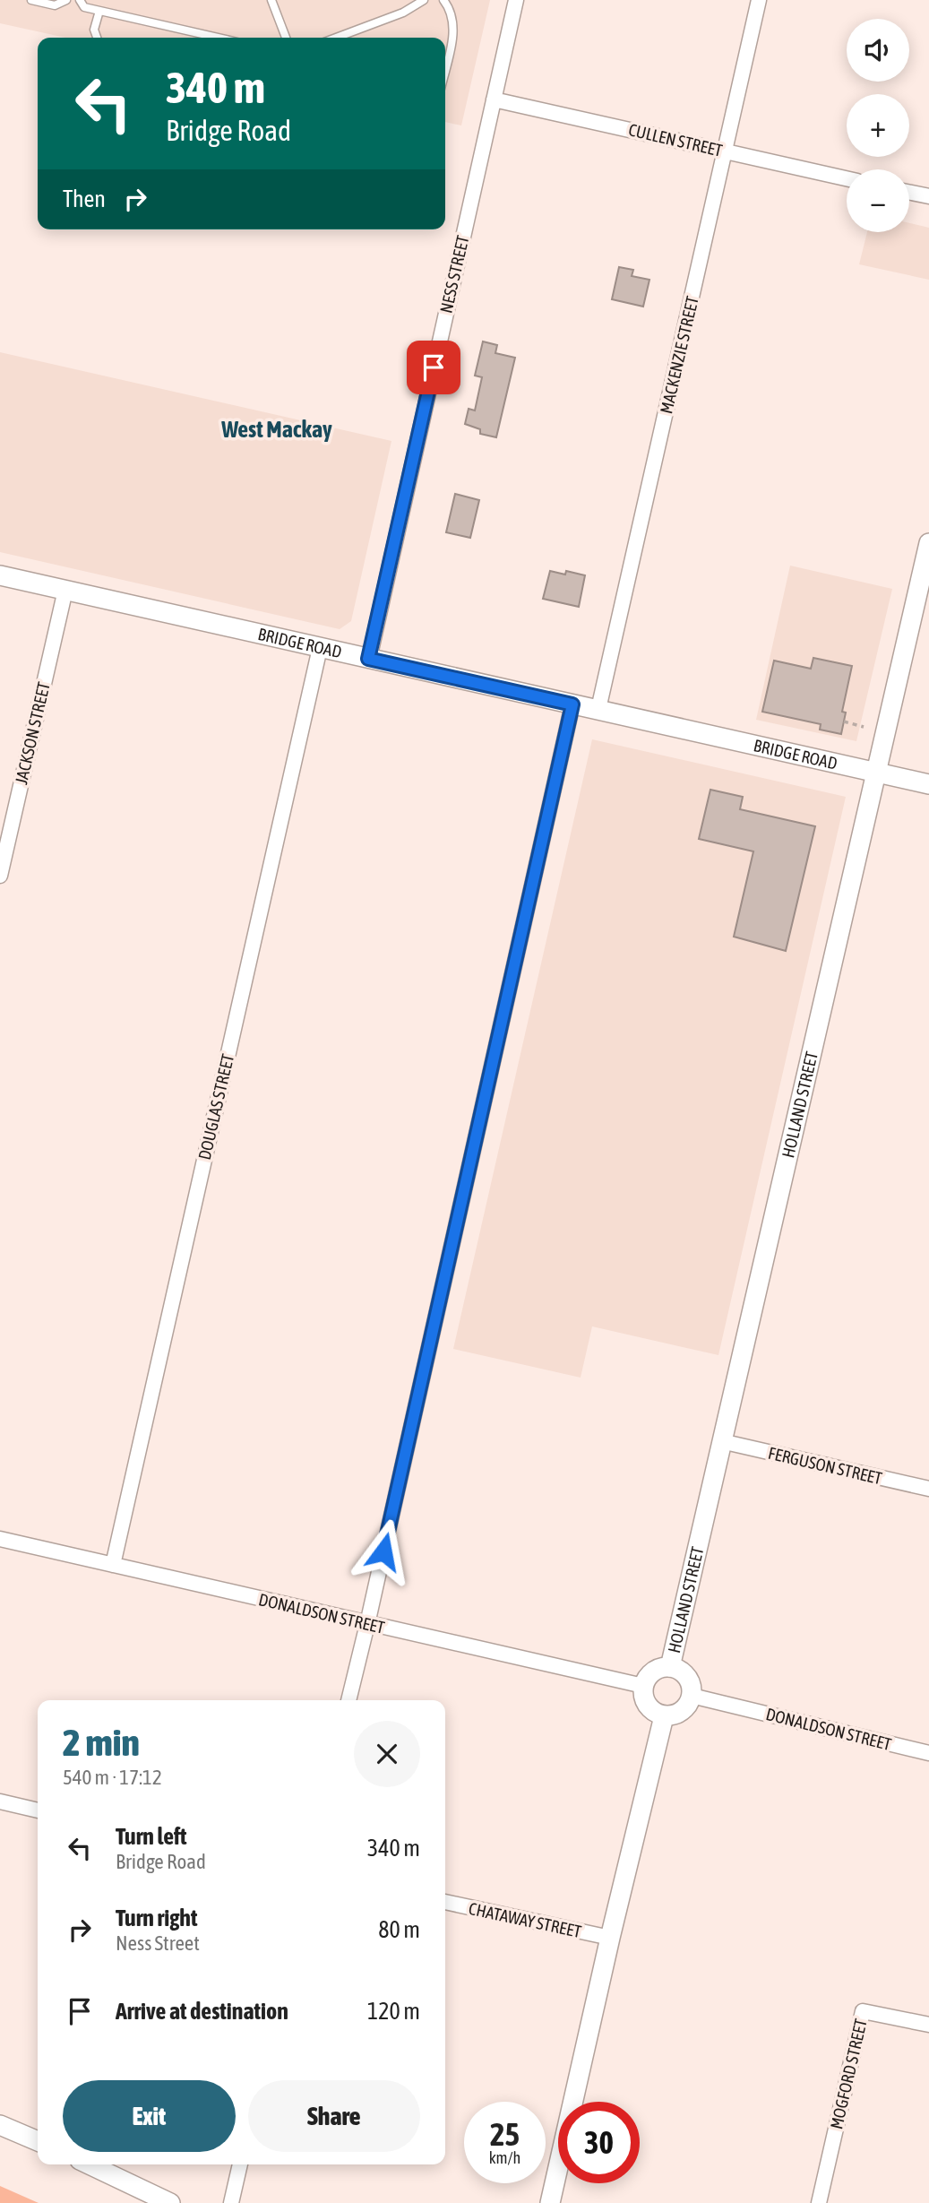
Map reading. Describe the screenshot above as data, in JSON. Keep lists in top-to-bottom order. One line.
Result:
{"streets":{"street":["CULLEN STREET","NESS STREET","MACKENZIE STREET","BRIDGE ROAD","JACKSON STREET","HOLLAND STREET","DOUGLAS STREET","FERGUSON STREET","DONALDSON STREET","CHATAWAY STREET","MOGFORD STREET"]},"crossings":[["CULLEN STREET","NESS STREET"],["CULLEN STREET","MACKENZIE STREET"],["NESS STREET","BRIDGE ROAD"],["MACKENZIE STREET","BRIDGE ROAD"],["BRIDGE ROAD","JACKSON STREET"],["BRIDGE ROAD","HOLLAND STREET"],["BRIDGE ROAD","DOUGLAS STREET"],["HOLLAND STREET","FERGUSON STREET"],["HOLLAND STREET","DONALDSON STREET"],["DOUGLAS STREET","DONALDSON STREET"]],"districts":["West Mackay"],"page":{"map_buttons":["+","−"],"turn":["340 m","Bridge Road"],"then":"Then","heading":["2 min","540 m · 17:12"],"list":[{"name":"Turn left","note":"Bridge Road","value":"340 m"},{"name":"Turn right","note":"Ness Street","value":"80 m"},{"name":"Arrive at destination","value":"120 m"}],"buttons":["Exit","Share"],"speed":"25 km/h","limit":"30"}}
